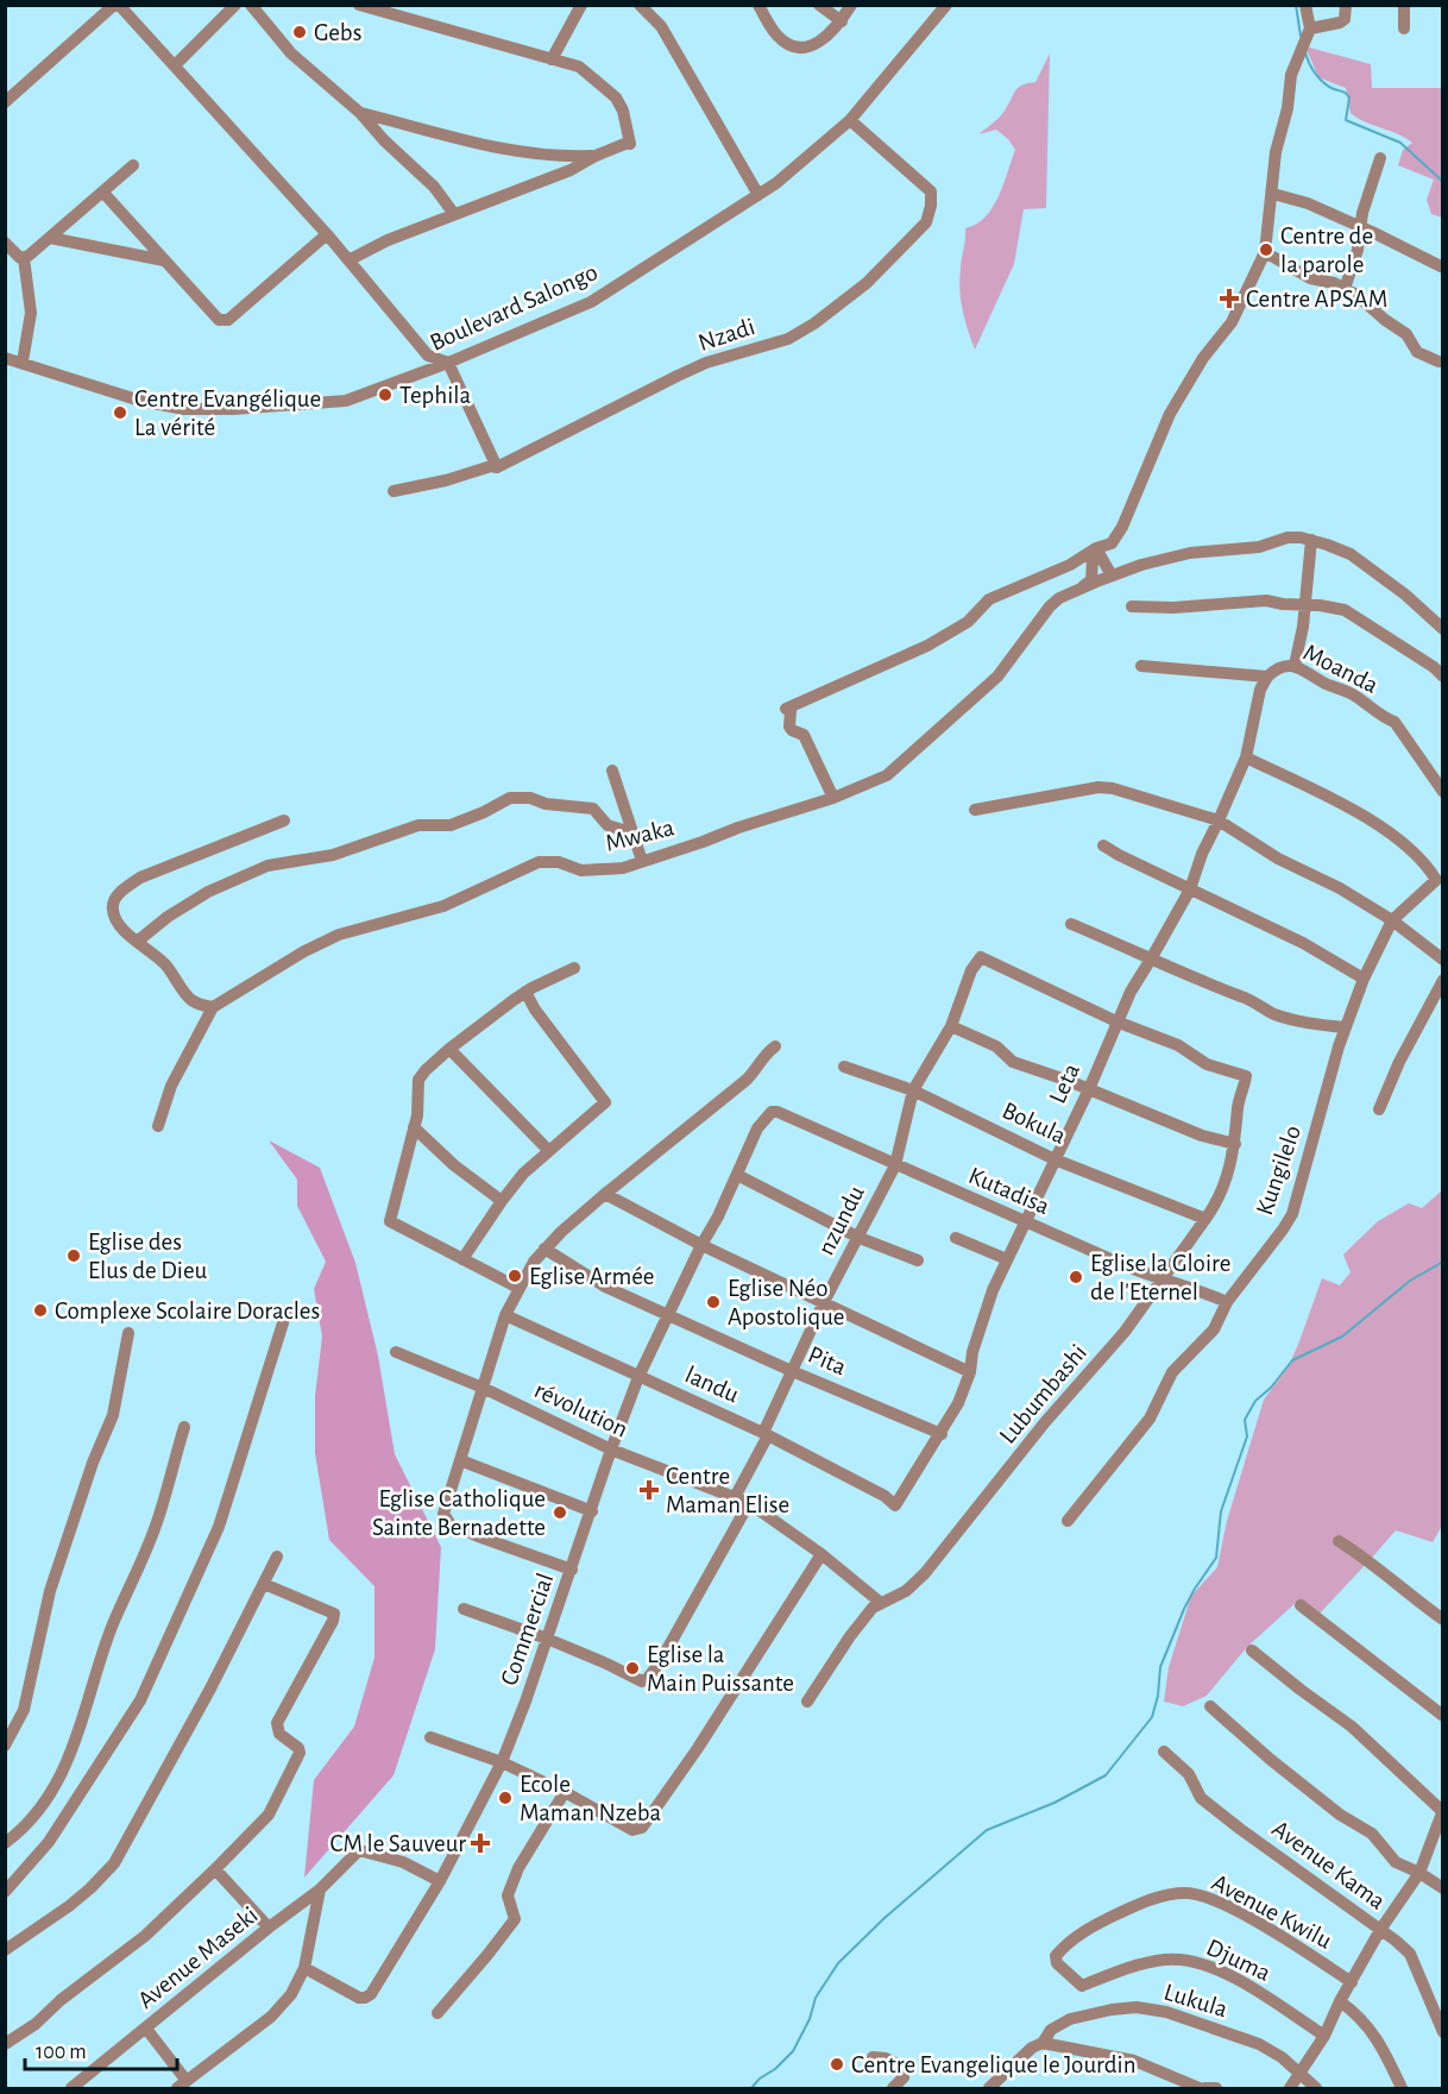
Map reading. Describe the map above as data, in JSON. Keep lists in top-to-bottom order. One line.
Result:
{"streets":{"street":["Boulevard Salongo","Nzadi","Moanda","Mwaka","Leta","Bokula","Kungilelo","Kutadisa","nzundu","Pita","landu","Lubumbashi","révolution","Commercial","Avenue Kama","Avenue Kwilu","Avenue Maseki","Djuma","Lukula"]},"crossings":[["Boulevard Salongo","Nzadi"],["Moanda","Leta"],["Leta","Bokula"],["Leta","Kungilelo"],["Leta","Kutadisa"],["Leta","nzundu"],["Leta","Pita"],["Leta","landu"],["Leta","Lubumbashi"],["Bokula","nzundu"],["Bokula","Lubumbashi"],["Kungilelo","Kutadisa"],["Kutadisa","nzundu"],["Kutadisa","Lubumbashi"],["Kutadisa","Commercial"],["nzundu","Pita"],["nzundu","landu"],["nzundu","Lubumbashi"],["nzundu","révolution"],["Pita","Commercial"],["landu","Commercial"],["révolution","Commercial"],["Commercial","Avenue Maseki"],["Avenue Kwilu","Djuma"]],"places":{"other":["Gebs","Centre de la parole","Tephila","Centre Evangélique La vérité","Eglise des Elus de Dieu","Eglise Armée","Eglise la Gloire de l'Eternel","Eglise Néo Apostolique","Complexe Scolaire Doracles","Eglise Catholique Sainte Bernadette","Eglise la Main Puissante","Ecole Maman Nzeba","Centre Evangelique le Jourdin"],"health":["Centre APSAM","Centre Maman Elise","CM le Sauveur"]},"scale_bar":"100 m"}
